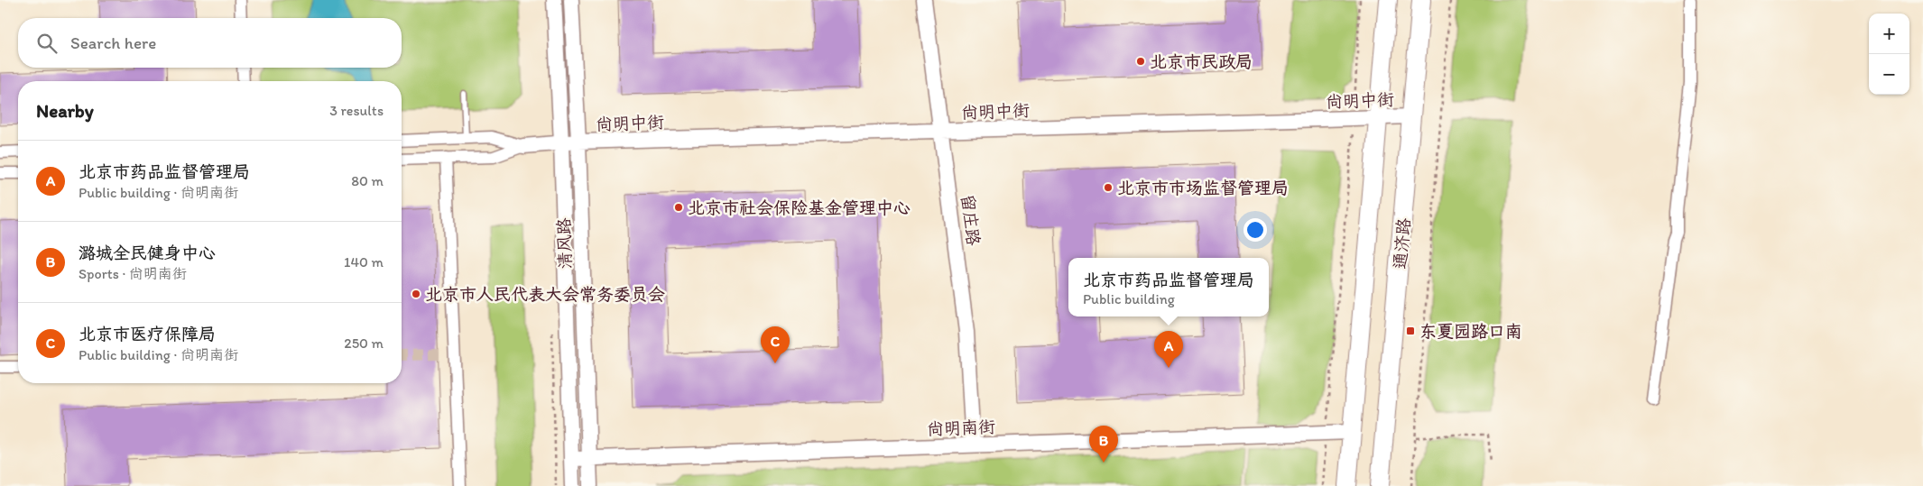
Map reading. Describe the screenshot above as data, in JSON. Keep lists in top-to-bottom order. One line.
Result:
{"streets":{"main road":["通济路"],"street":["尚明中街","留庄路","清风路","尚明南街"]},"crossings":[["尚明中街","留庄路"],["尚明中街","清风路"],["尚明中街","通济路"],["留庄路","尚明南街"],["清风路","尚明南街"],["通济路","尚明南街"]],"places":{"other":["北京市民政局","北京市市场监督管理局","北京市社会保险基金管理中心","北京市人民代表大会常务委员会"],"transit":["东夏园路口南"]},"page":{"map_buttons":["+","−"],"search":"Search here","heading":["Nearby","3 results"],"list":[{"mark":"A","name":"北京市药品监督管理局","note":"Public building · 尚明南街","value":"80 m"},{"mark":"B","name":"潞城全民健身中心","note":"Sports · 尚明南街","value":"140 m"},{"mark":"C","name":"北京市医疗保障局","note":"Public building · 尚明南街","value":"250 m"}],"popup":["北京市药品监督管理局","Public building"],"pins":["C","A","B"]}}
